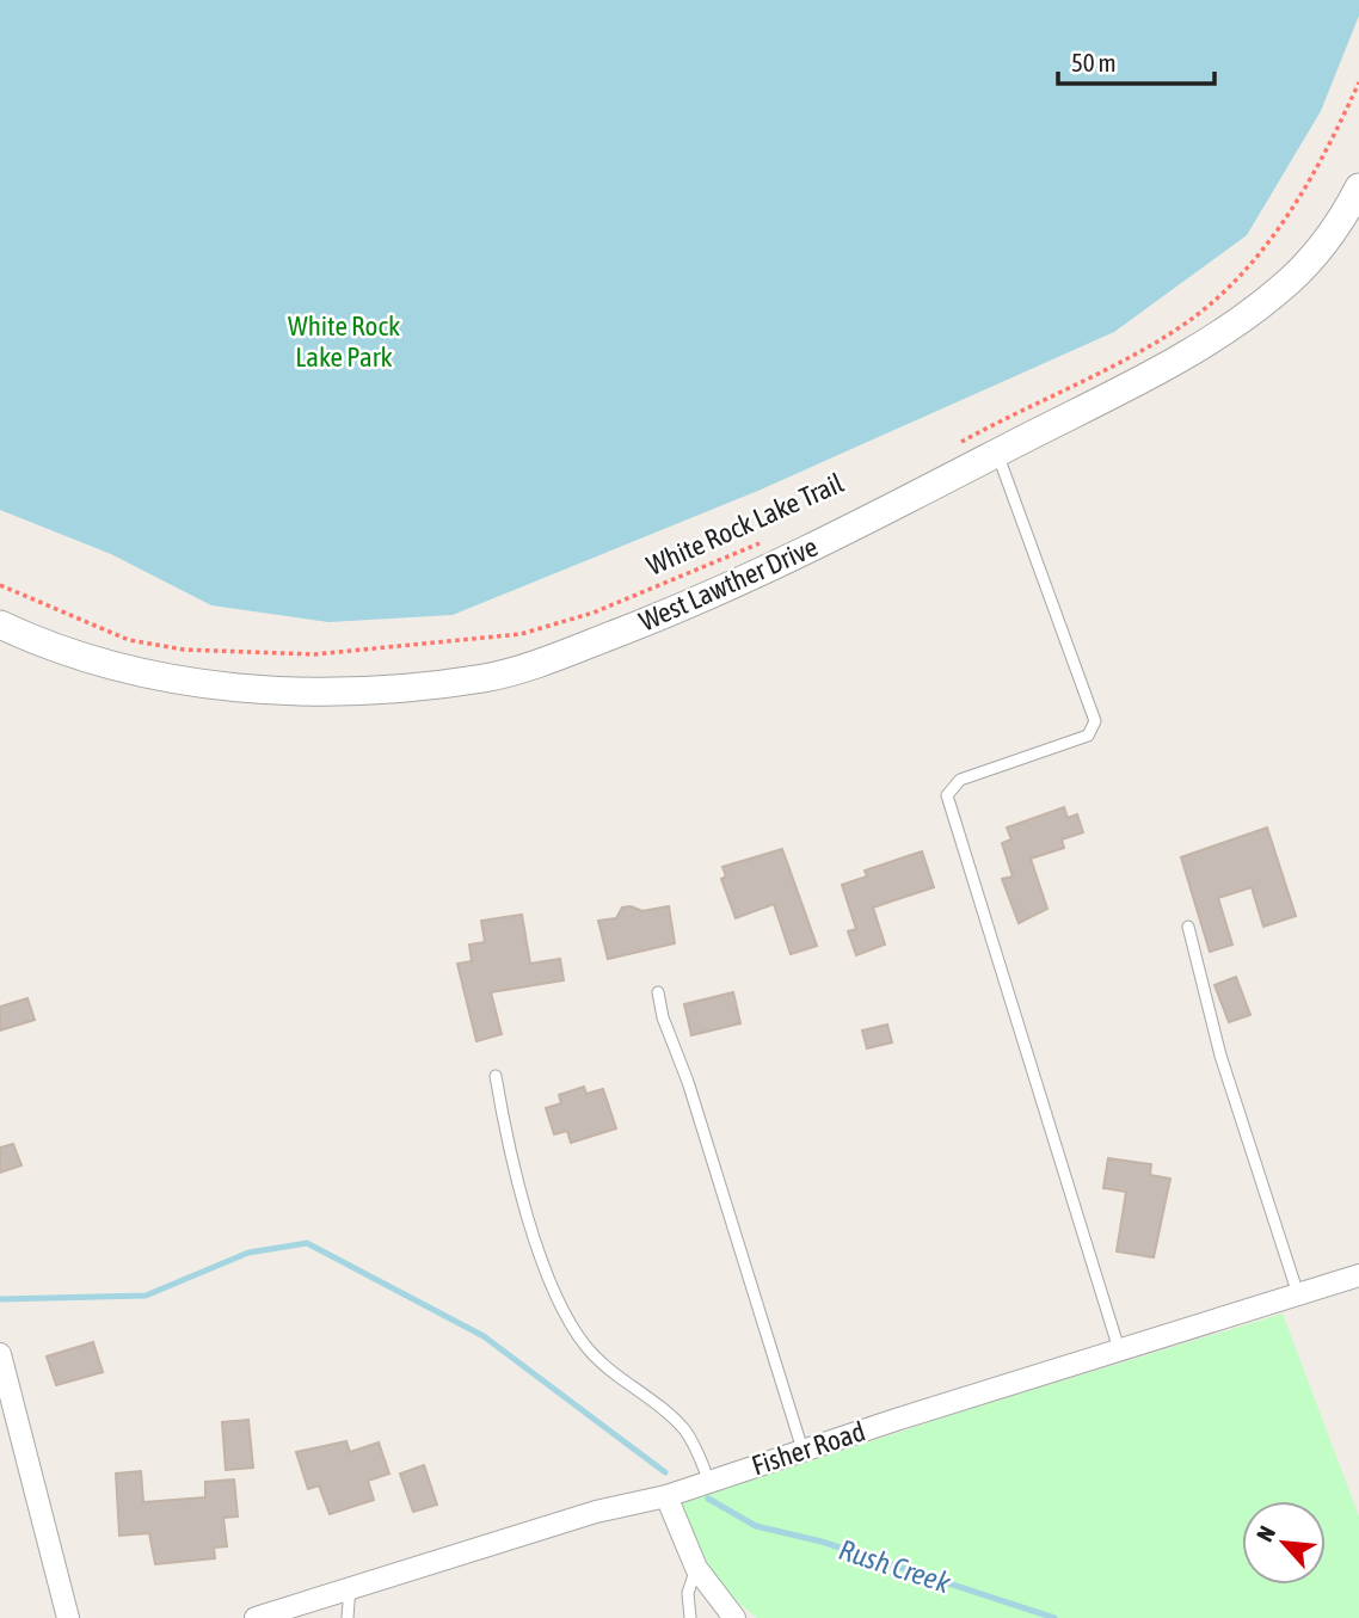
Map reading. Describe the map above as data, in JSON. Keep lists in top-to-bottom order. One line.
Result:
{"streets":{"street":["West Lawther Drive","Fisher Road"],"path":["White Rock Lake Trail"]},"water":["Rush Creek"],"parks":["White Rock Lake Park"],"scale_bar":"50 m","north":"top left"}
